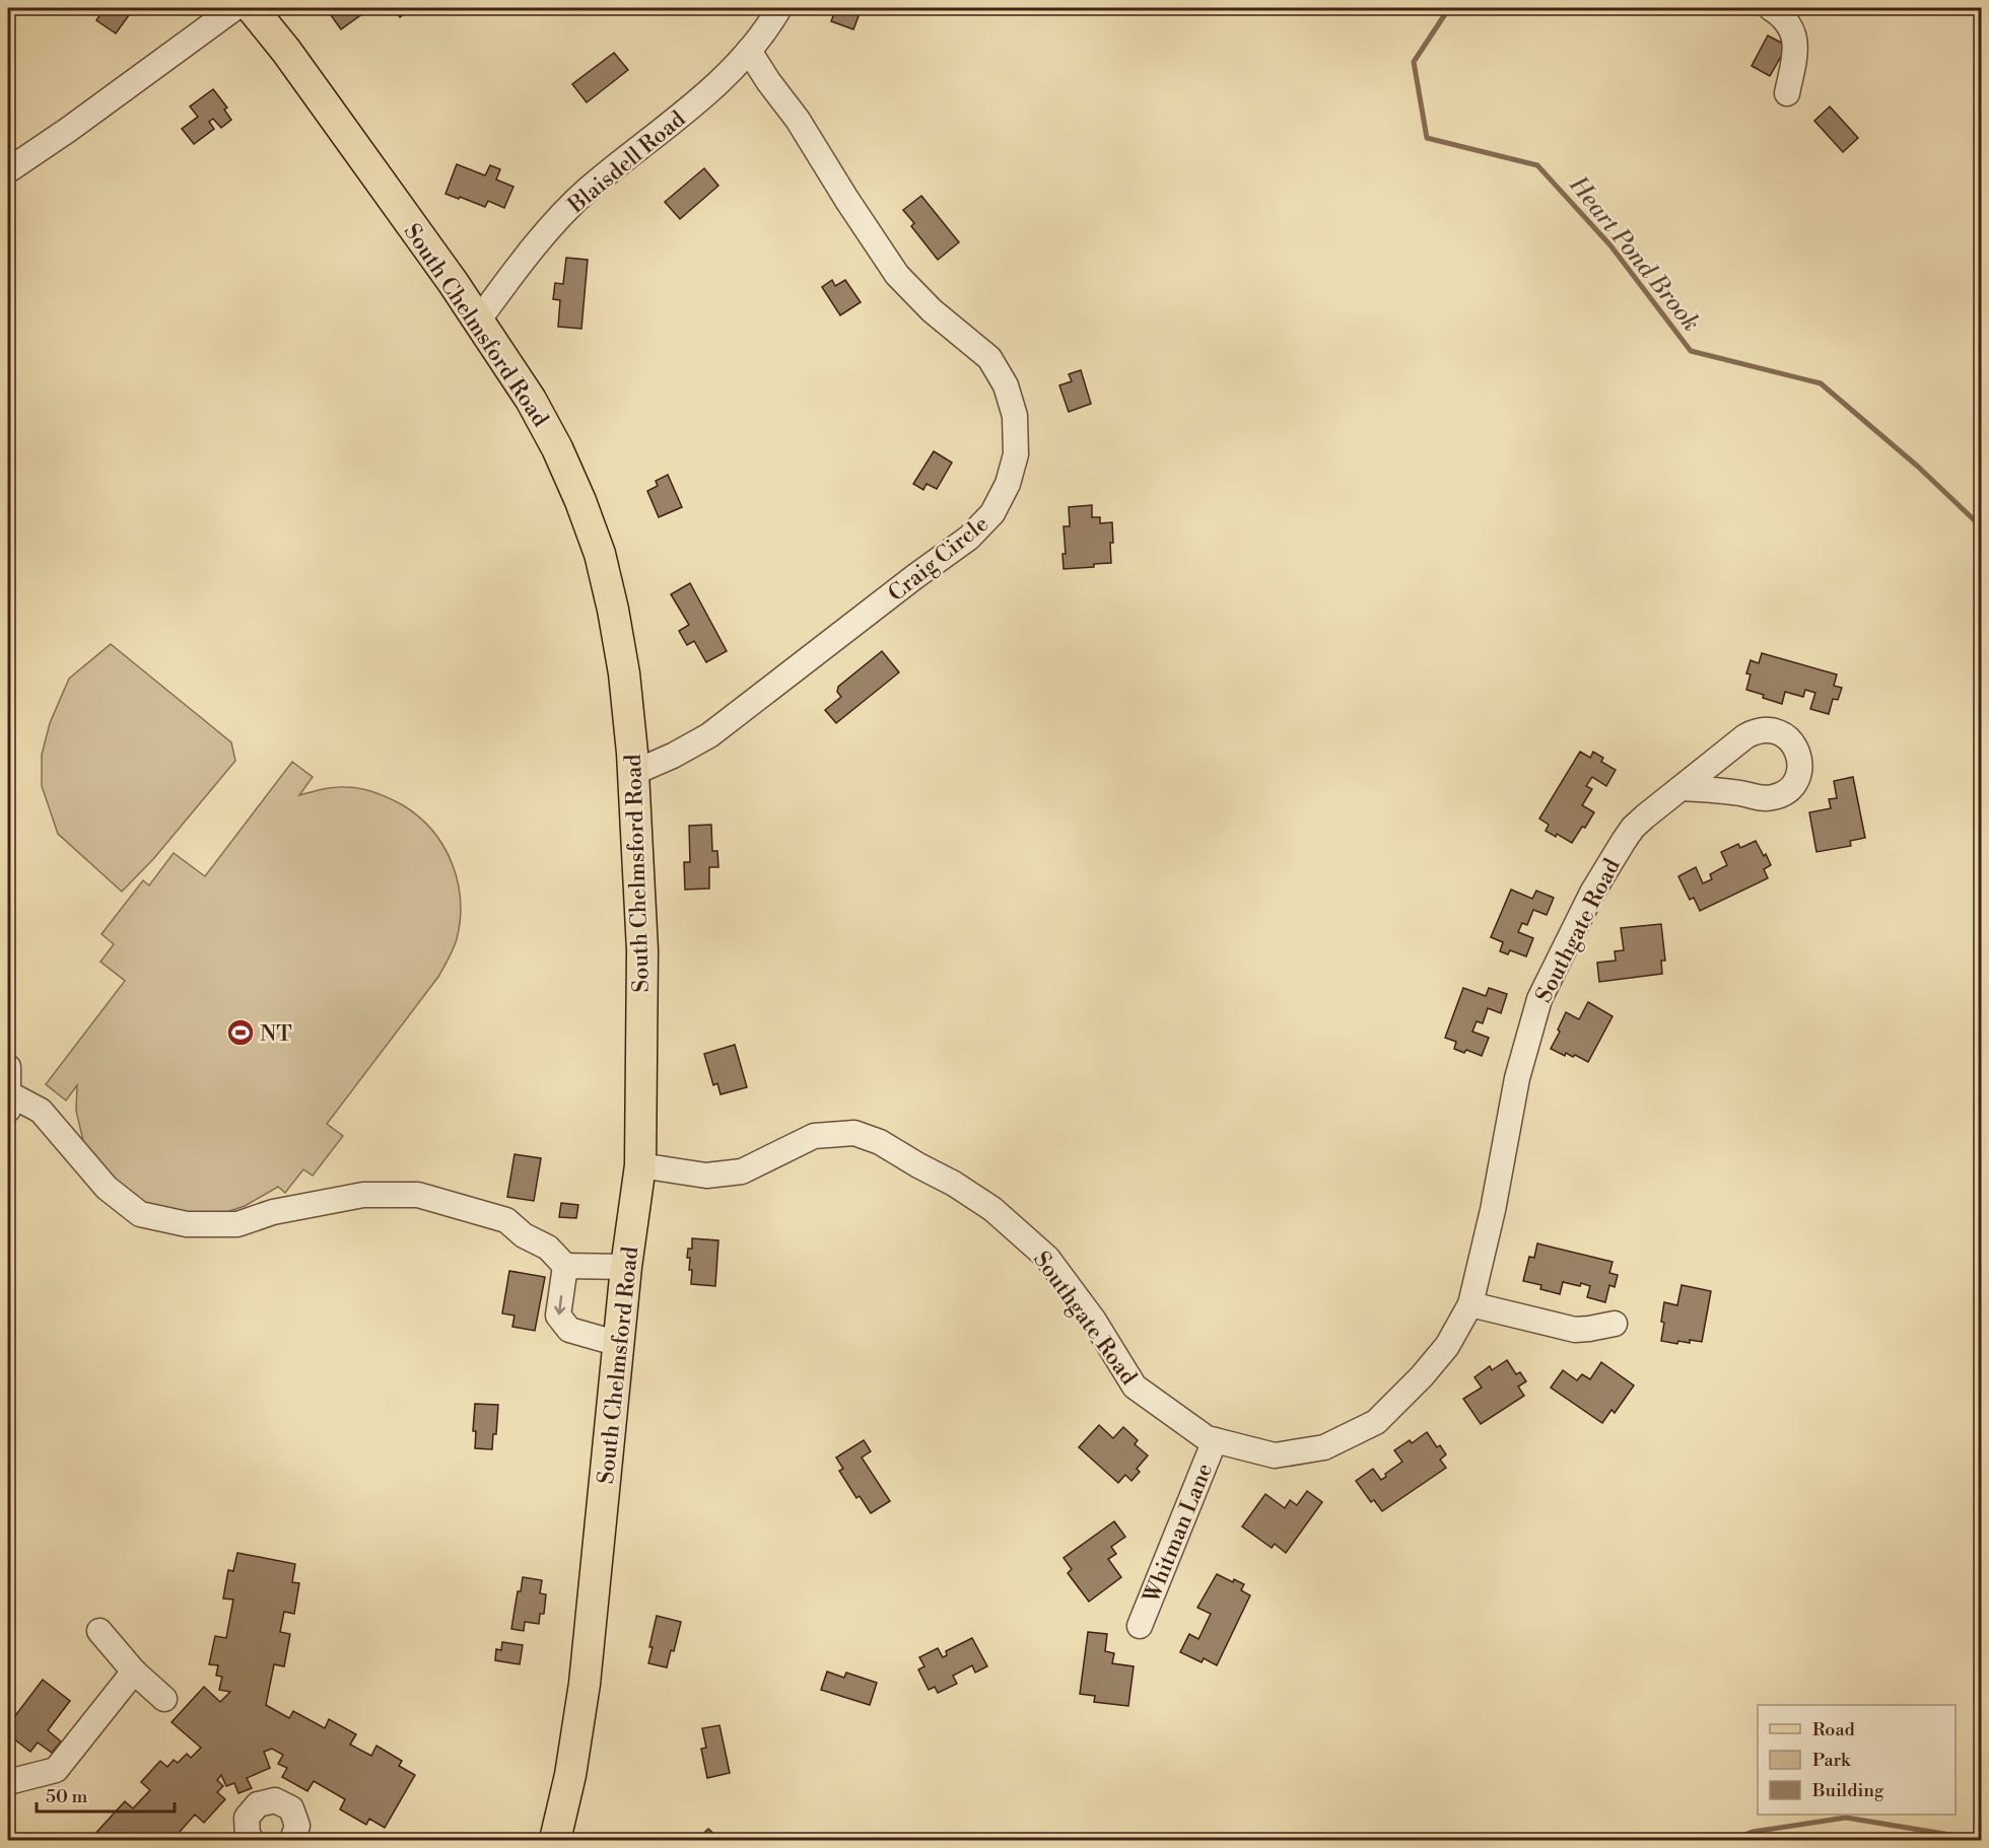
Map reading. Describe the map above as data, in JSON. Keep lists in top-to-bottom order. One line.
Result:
{"streets":{"main road":["South Chelmsford Road"],"street":["Blaisdell Road","Craig Circle","Southgate Road","Whitman Lane"]},"crossings":[["Blaisdell Road","South Chelmsford Road"],["Blaisdell Road","Craig Circle"],["South Chelmsford Road","Craig Circle"],["South Chelmsford Road","Southgate Road"],["Southgate Road","Whitman Lane"]],"water":["Heart Pond Brook"],"places":{"sports":["NT"]},"legend":["Road","Park","Building"],"scale_bar":"50 m"}
